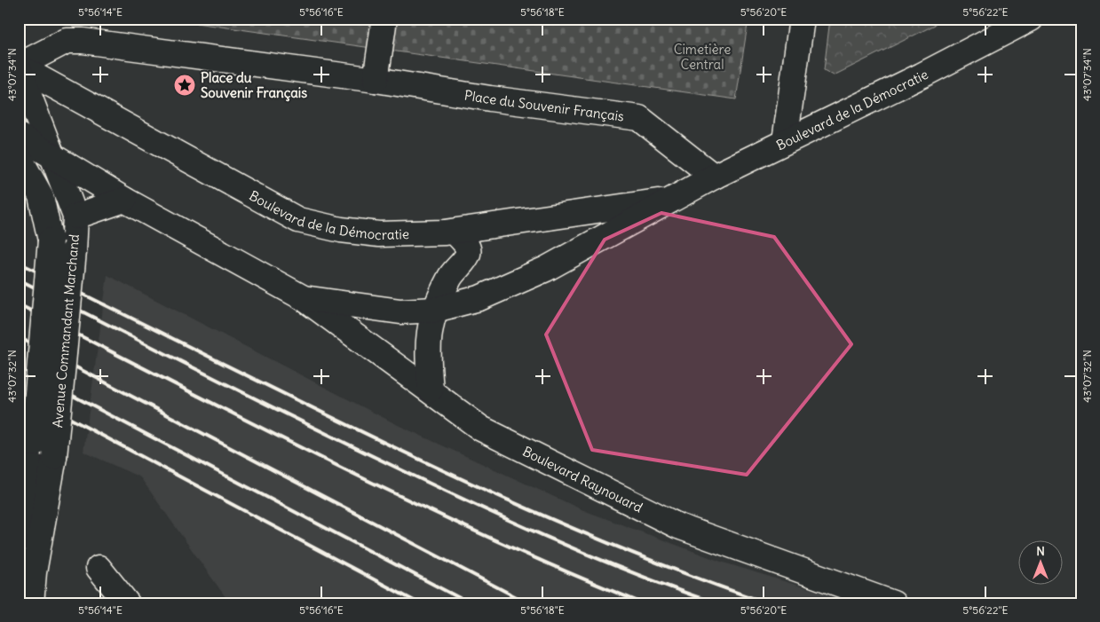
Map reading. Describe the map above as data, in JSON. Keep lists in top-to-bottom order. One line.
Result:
{"streets":{"main road":["Place du Souvenir Français","Boulevard de la Démocratie","Avenue Commandant Marchand","Boulevard Raynouard"]},"crossings":[["Place du Souvenir Français","Boulevard de la Démocratie"],["Place du Souvenir Français","Avenue Commandant Marchand"],["Boulevard de la Démocratie","Avenue Commandant Marchand"],["Boulevard de la Démocratie","Boulevard Raynouard"]],"parks":["Cimetière Central"],"places":{"place":["Place du Souvenir Français"]},"north":"top","coordinates":["5°56'14\"E","5°56'16\"E","5°56'18\"E","5°56'20\"E","5°56'22\"E","43°07'34\"N","43°07'32\"N"]}
